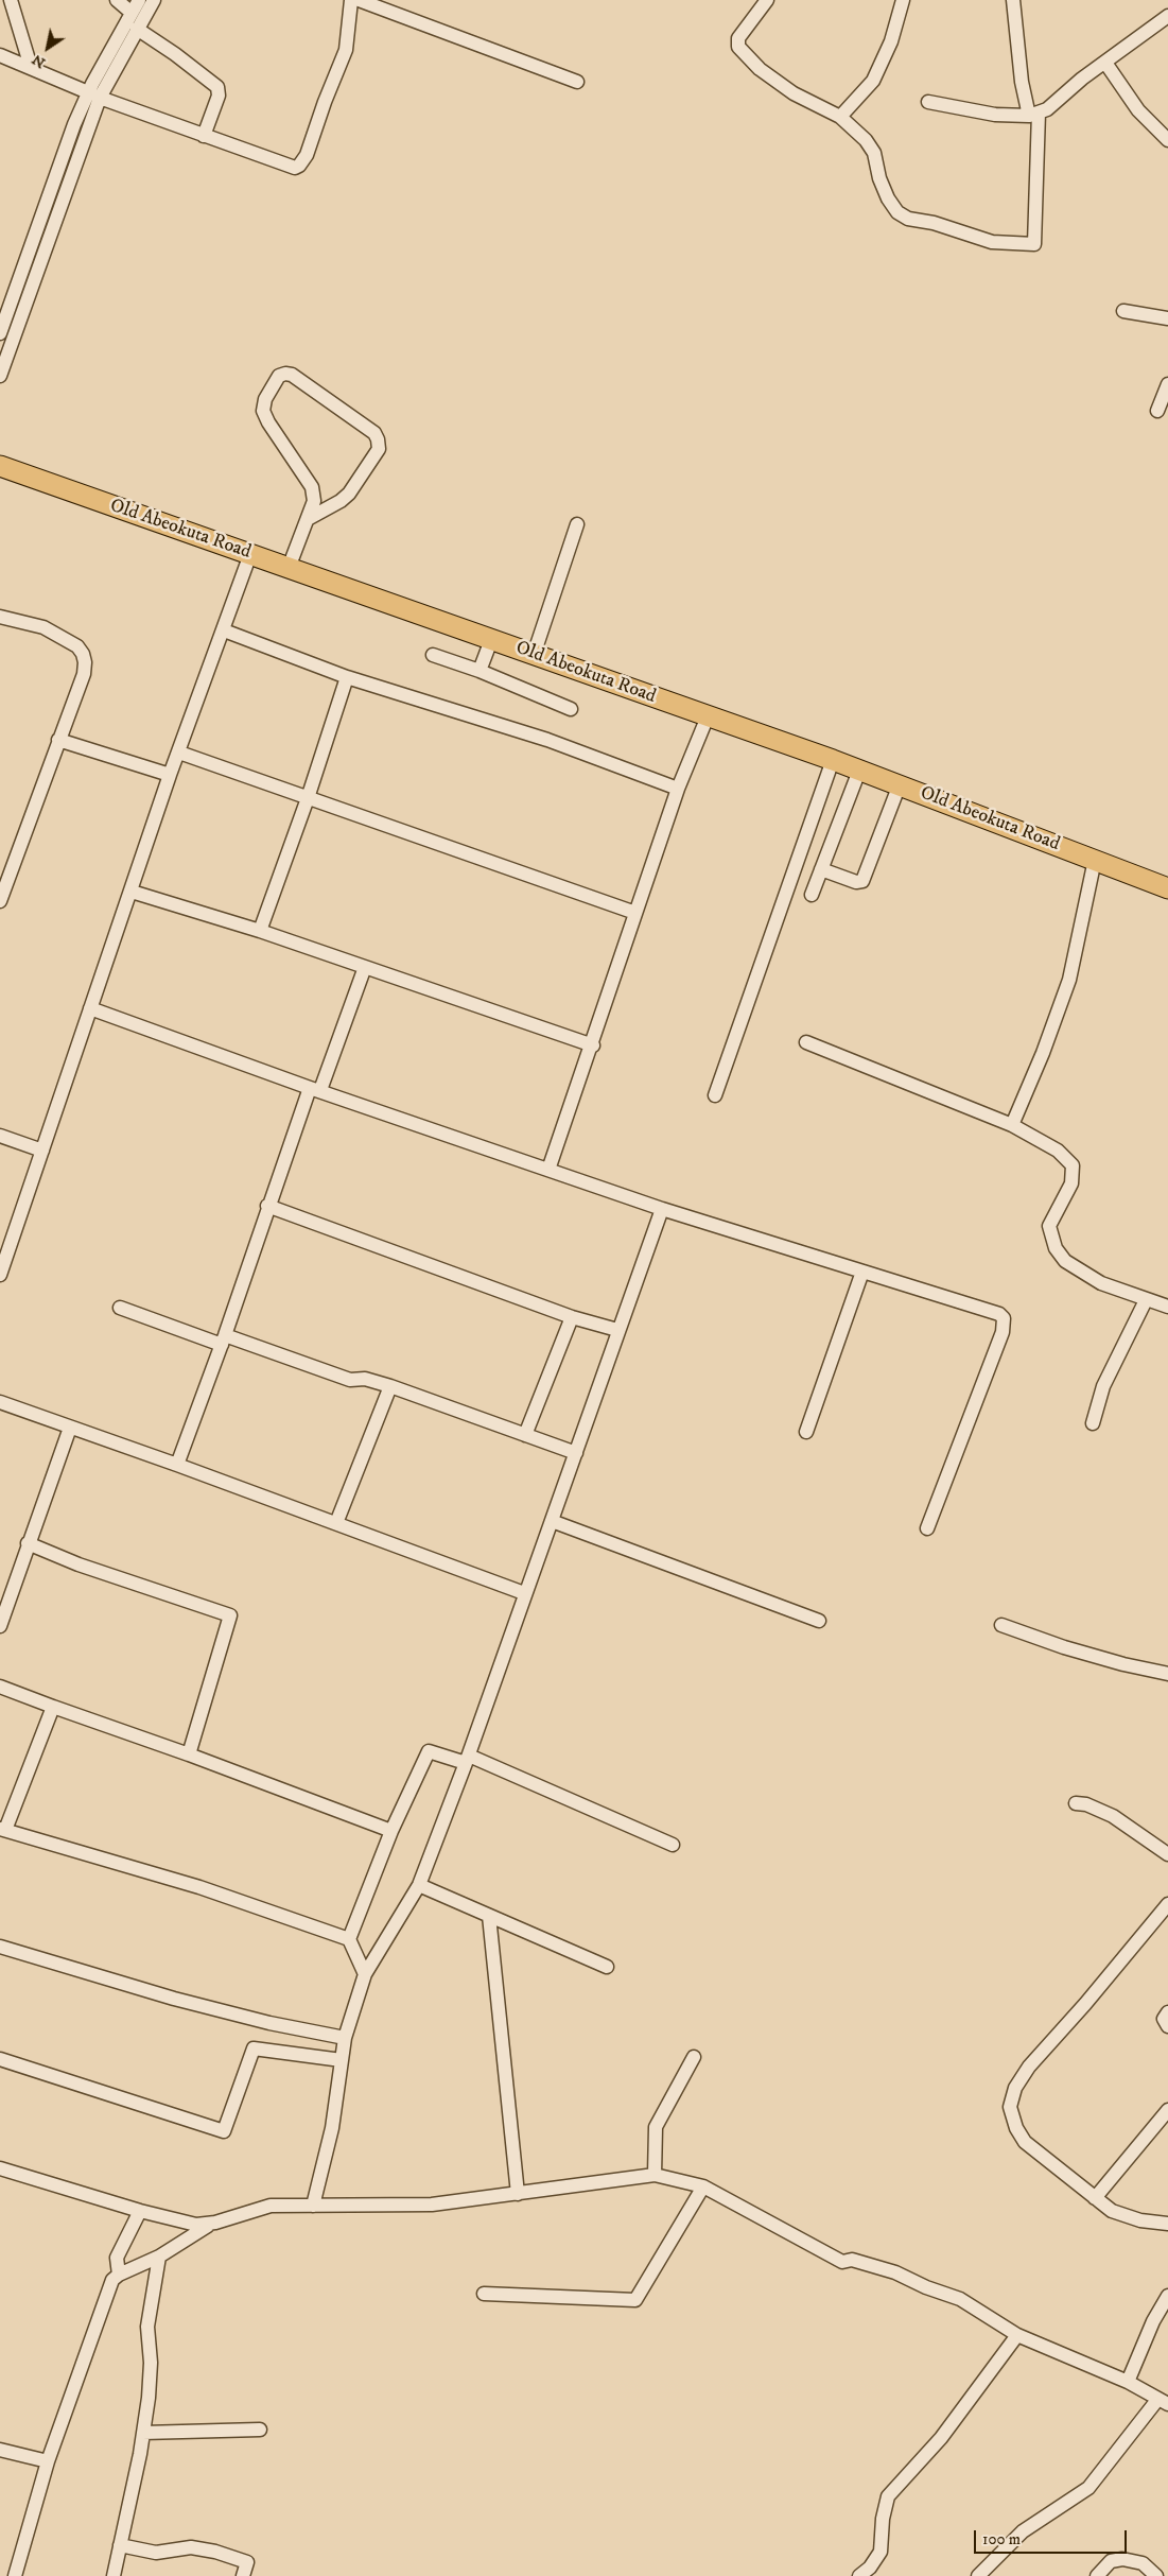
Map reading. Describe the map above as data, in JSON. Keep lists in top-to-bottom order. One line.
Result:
{"streets":{"highway":["Old Abeokuta Road"]},"scale_bar":"100 m","north":"bottom left"}
